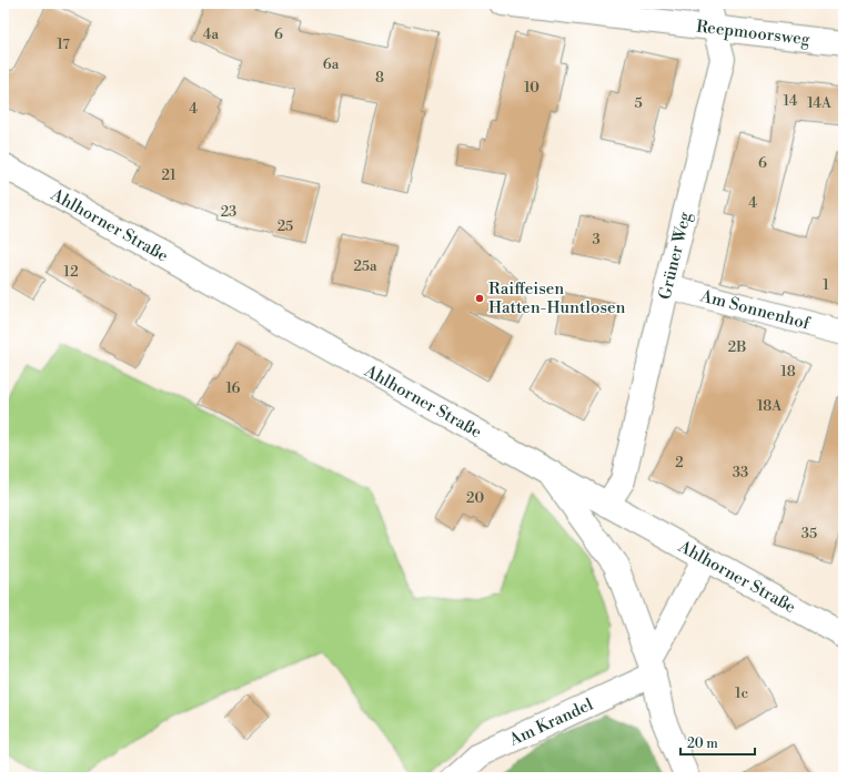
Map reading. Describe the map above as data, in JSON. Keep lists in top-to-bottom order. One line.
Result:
{"streets":{"street":["Reepmoorsweg","Ahlhorner Straße","Grüner Weg","Am Sonnenhof","Am Krandel"]},"crossings":[["Reepmoorsweg","Grüner Weg"],["Ahlhorner Straße","Grüner Weg"],["Grüner Weg","Am Sonnenhof"]],"places":["Raiffeisen Hatten-Huntlosen"],"house_numbers":["4a","6","17","6a","8","10","14","5","14A","4","6","21","4","23","25","3","25a","12","1","2B","18","16","18A","2","33","20","35","1c"],"scale_bar":"20 m"}
